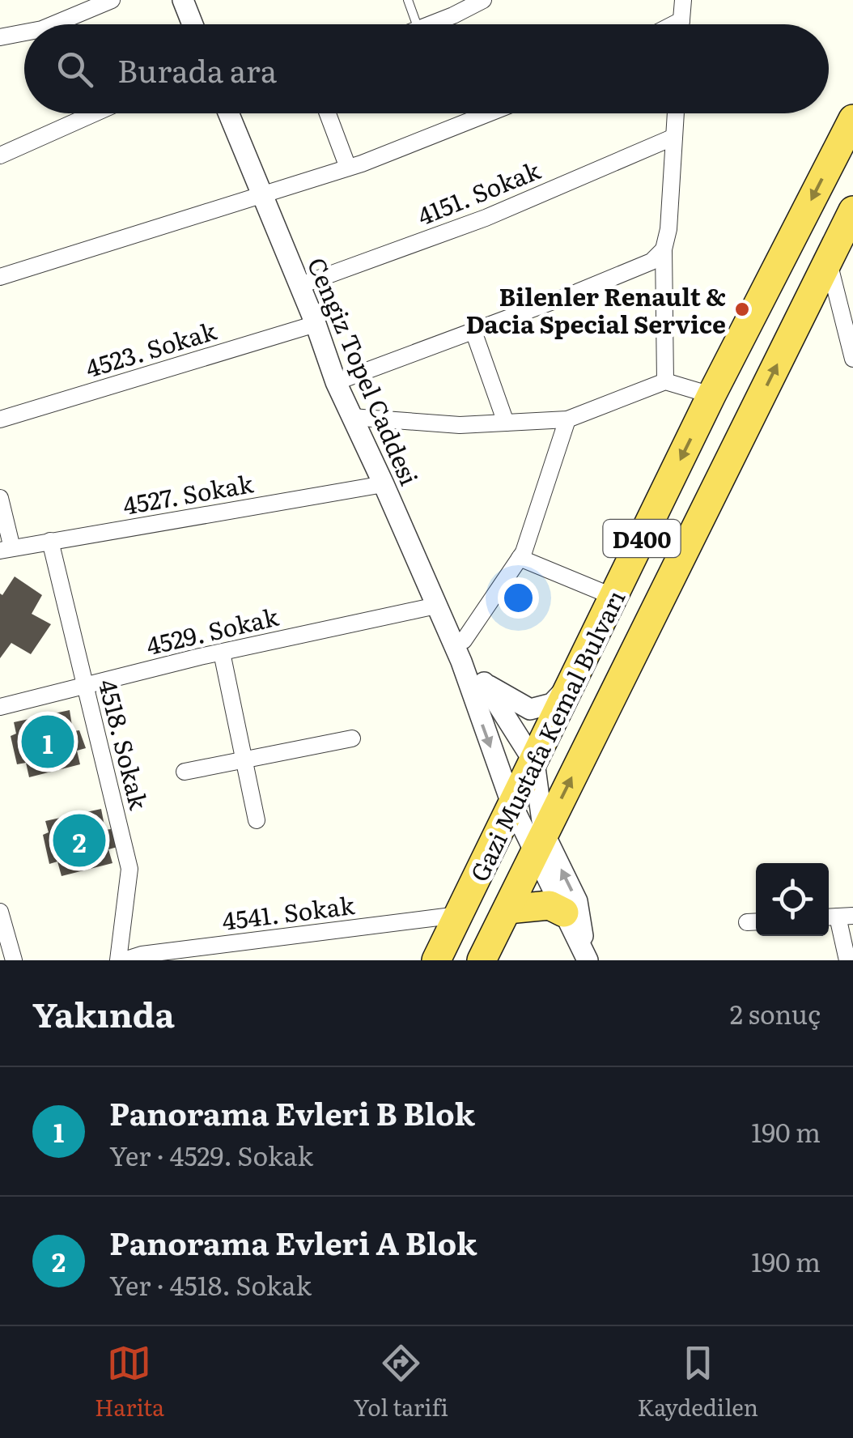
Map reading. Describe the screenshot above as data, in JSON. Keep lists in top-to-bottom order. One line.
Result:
{"streets":{"highway":["D400","Gazi Mustafa Kemal Bulvarı"],"street":["4151. Sokak","4523. Sokak","Cengiz Topel Caddesi","4527. Sokak","4529. Sokak","4518. Sokak","4541. Sokak"]},"crossings":[["4151. Sokak","Cengiz Topel Caddesi"],["4523. Sokak","Cengiz Topel Caddesi"],["Cengiz Topel Caddesi","4527. Sokak"],["Cengiz Topel Caddesi","4529. Sokak"],["Cengiz Topel Caddesi","Gazi Mustafa Kemal Bulvarı"],["4527. Sokak","4518. Sokak"],["4529. Sokak","4518. Sokak"],["Gazi Mustafa Kemal Bulvarı","4541. Sokak"],["4518. Sokak","4541. Sokak"]],"places":["Bilenler Renault & Dacia Special Service"],"page":{"search":"Burada ara","pins":["1","2"],"heading":["Yakında","2 sonuç"],"list":[{"mark":"1","name":"Panorama Evleri B Blok","note":"Yer · 4529. Sokak","value":"190 m"},{"mark":"2","name":"Panorama Evleri A Blok","note":"Yer · 4518. Sokak","value":"190 m"}],"nav":["Harita","Yol tarifi","Kaydedilen"]}}
